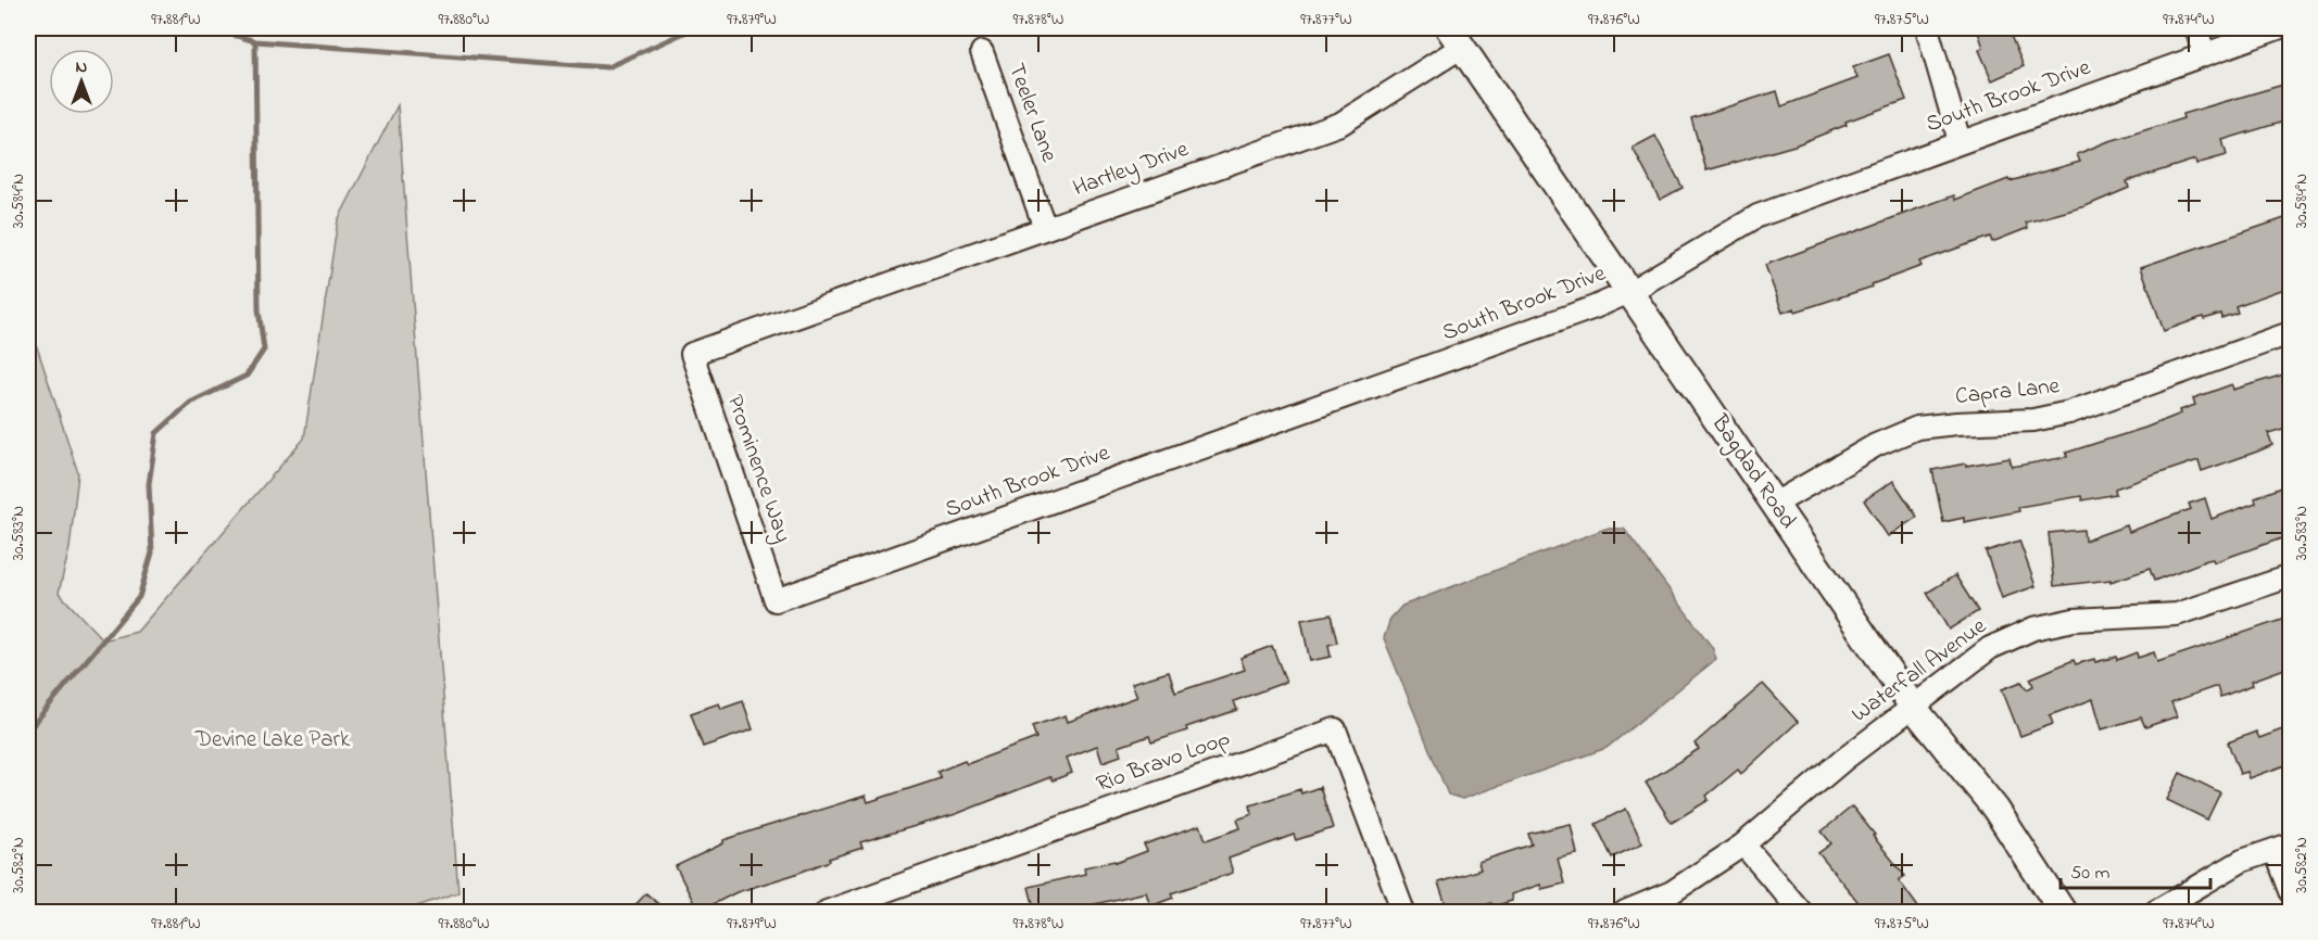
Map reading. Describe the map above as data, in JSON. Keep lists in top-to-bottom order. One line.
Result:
{"streets":{"street":["South Brook Drive","Teeler Lane","Hartley Drive","Capra Lane","Prominence Way","Bagdad Road","Waterfall Avenue","Rio Bravo Loop"]},"crossings":[["South Brook Drive","Prominence Way"],["South Brook Drive","Bagdad Road"],["Teeler Lane","Hartley Drive"],["Hartley Drive","Prominence Way"],["Hartley Drive","Bagdad Road"],["Capra Lane","Bagdad Road"],["Bagdad Road","Waterfall Avenue"]],"parks":["Devine Lake Park"],"scale_bar":"50 m","north":"top","coordinates":["97.881°W","97.880°W","97.879°W","97.878°W","97.877°W","97.876°W","97.875°W","97.874°W","30.584°N","30.583°N","30.582°N"]}
